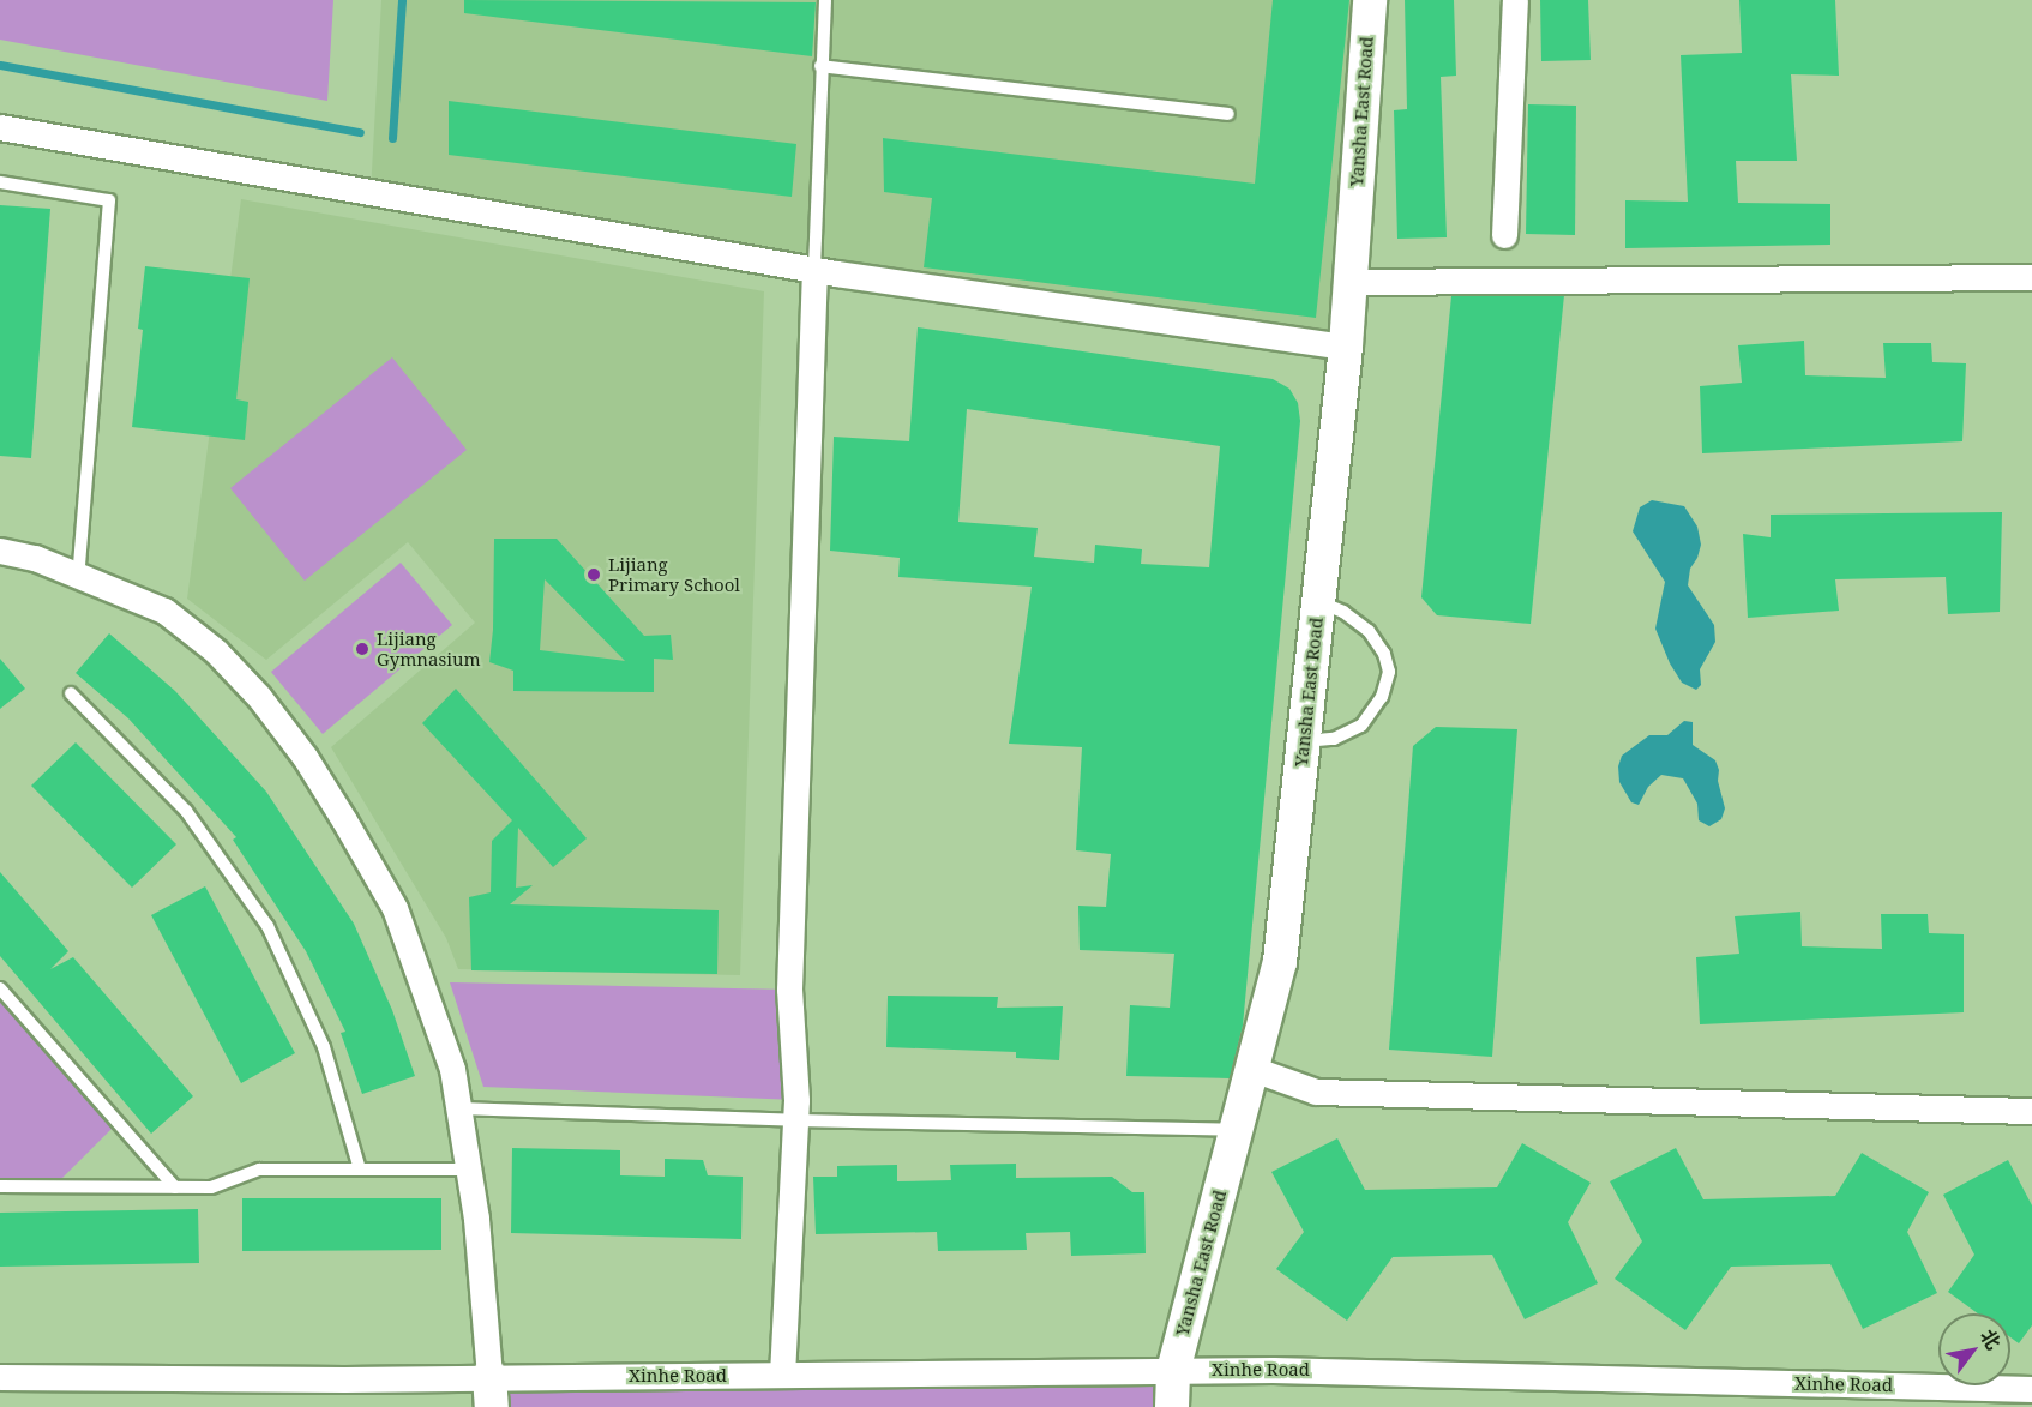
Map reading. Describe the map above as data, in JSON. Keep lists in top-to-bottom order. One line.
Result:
{"streets":{"street":["Yansha East Road","Xinhe Road"]},"crossings":[["Yansha East Road","Xinhe Road"]],"places":["Lijiang Primary School","Lijiang Gymnasium"],"north":"top right"}
